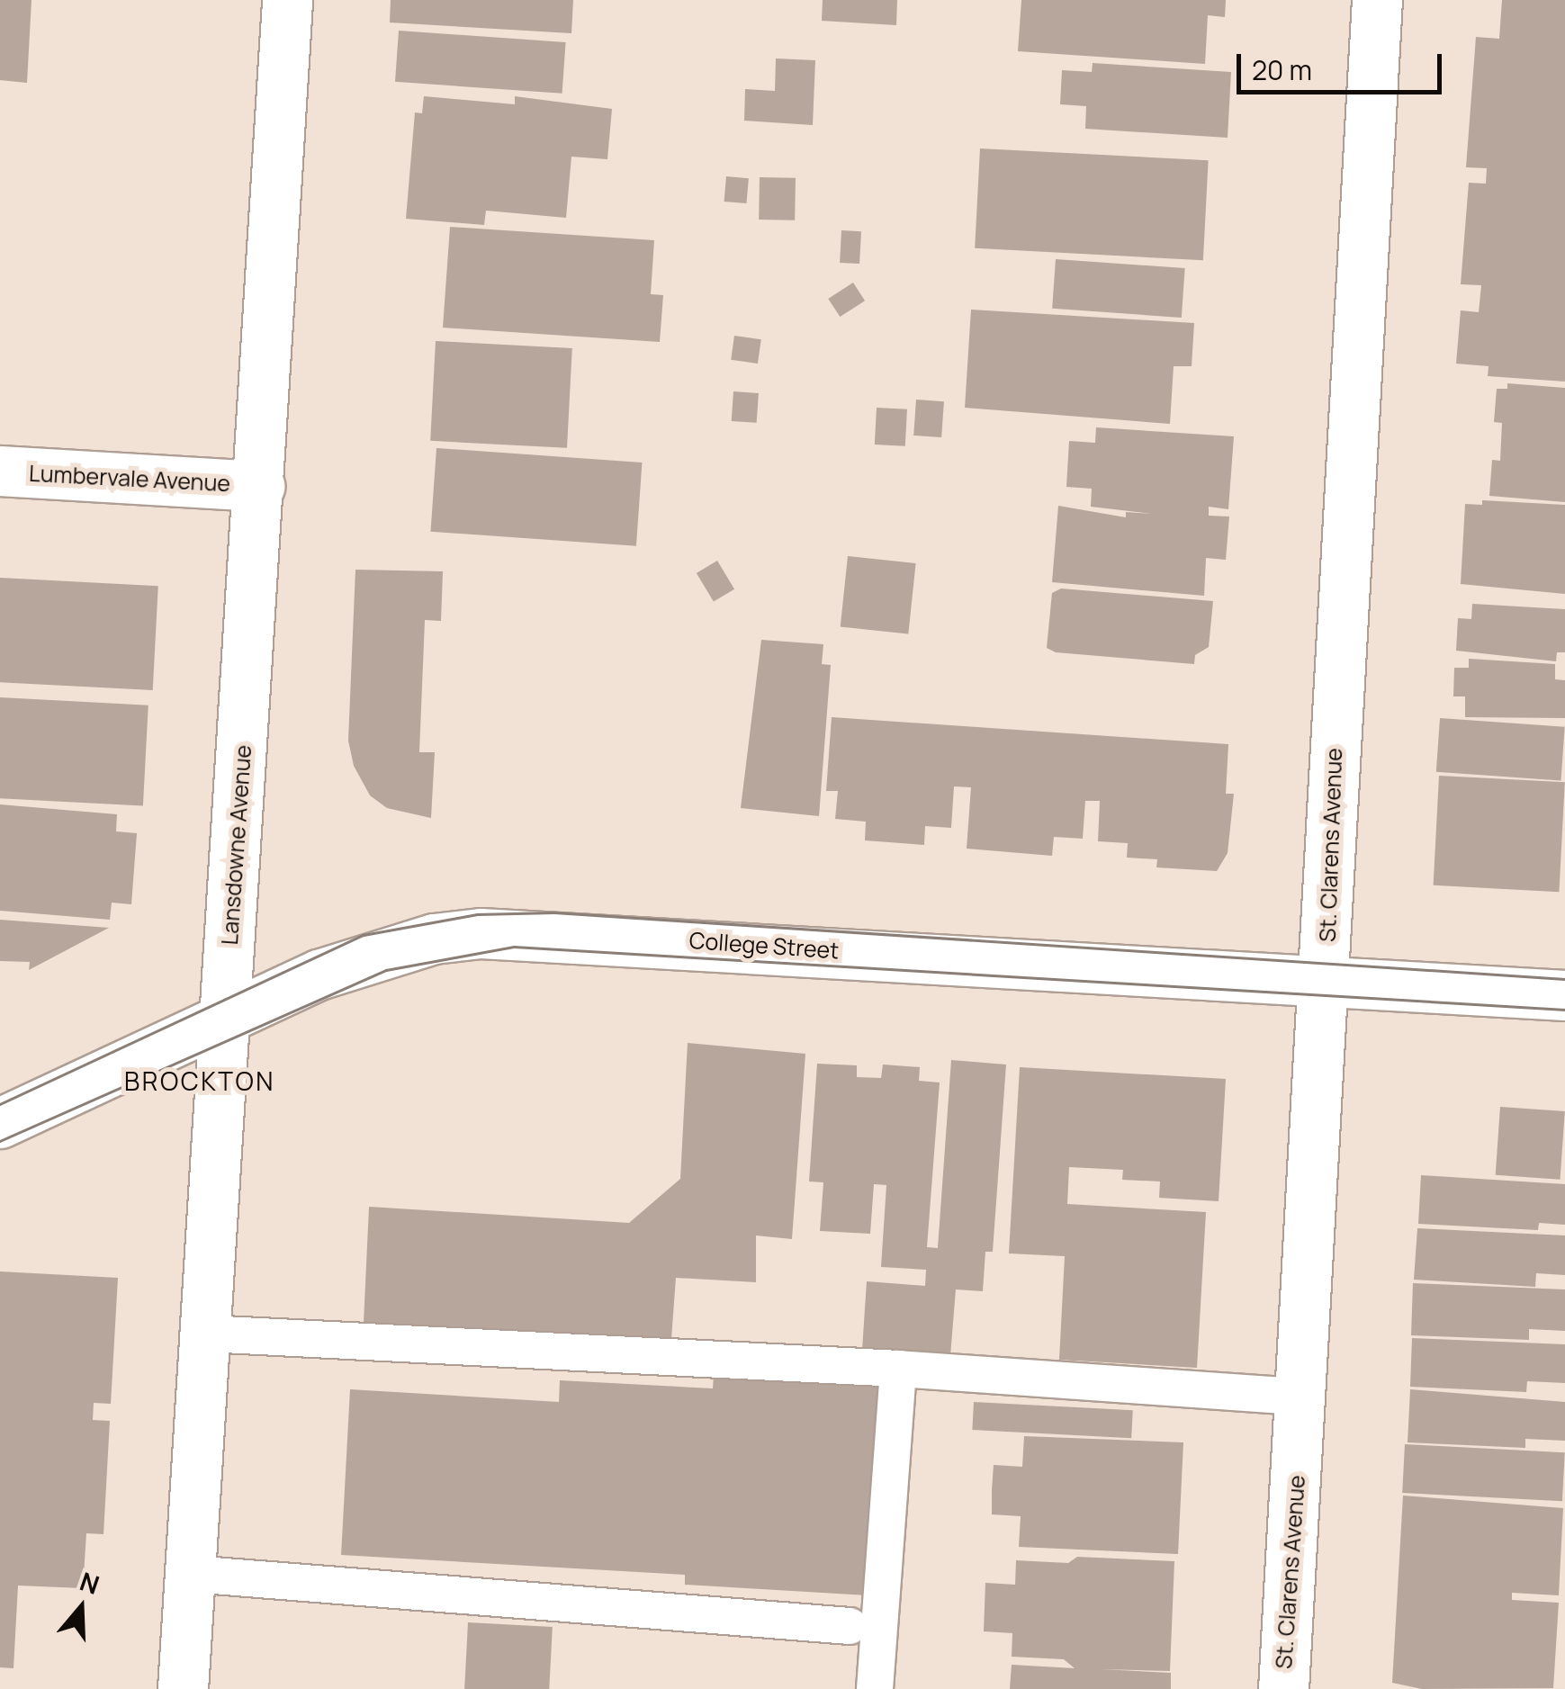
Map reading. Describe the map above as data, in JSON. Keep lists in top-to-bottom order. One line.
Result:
{"streets":{"street":["Lumbervale Avenue","Lansdowne Avenue","St. Clarens Avenue","College Street"]},"crossings":[["Lumbervale Avenue","Lansdowne Avenue"],["Lansdowne Avenue","College Street"],["St. Clarens Avenue","College Street"]],"districts":["BROCKTON"],"scale_bar":"20 m","north":"top"}
